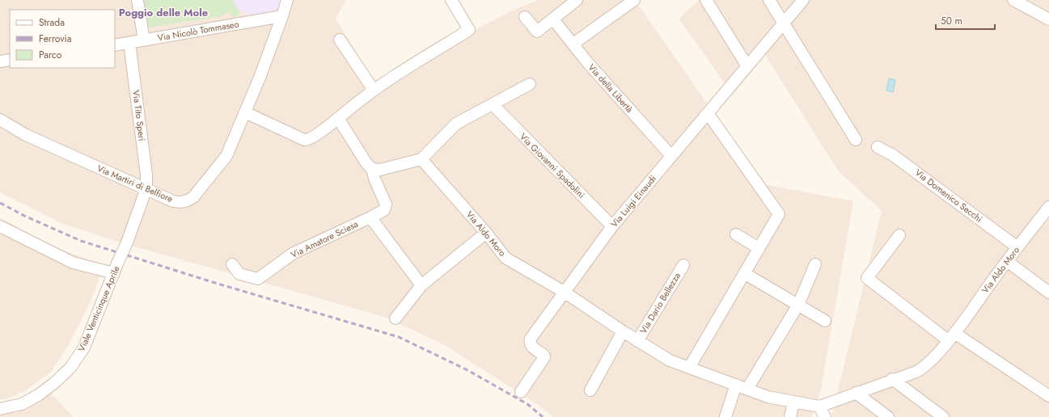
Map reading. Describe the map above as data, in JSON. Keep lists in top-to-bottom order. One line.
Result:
{"streets":{"street":["Via Nicolò Tommaseo","Via della Libertà","Via Tito Speri","Via Giovanni Spadolini","Via Martiri di Belfiore","Via Domenico Secchi","Via Luigi Einaudi","Via Aldo Moro","Via Amatore Sciesa","Via Dario Bellezza","Viale Venticinque Aprile"]},"crossings":[["Via Nicolò Tommaseo","Via Tito Speri"],["Via Nicolò Tommaseo","Via Martiri di Belfiore"],["Via della Libertà","Via Luigi Einaudi"],["Via Tito Speri","Via Martiri di Belfiore"],["Via Tito Speri","Viale Venticinque Aprile"],["Via Giovanni Spadolini","Via Luigi Einaudi"],["Via Martiri di Belfiore","Viale Venticinque Aprile"],["Via Domenico Secchi","Via Aldo Moro"],["Via Luigi Einaudi","Via Aldo Moro"],["Via Aldo Moro","Via Dario Bellezza"]],"districts":["Poggio delle Mole"],"legend":["Strada","Ferrovia","Parco"],"scale_bar":"50 m"}
